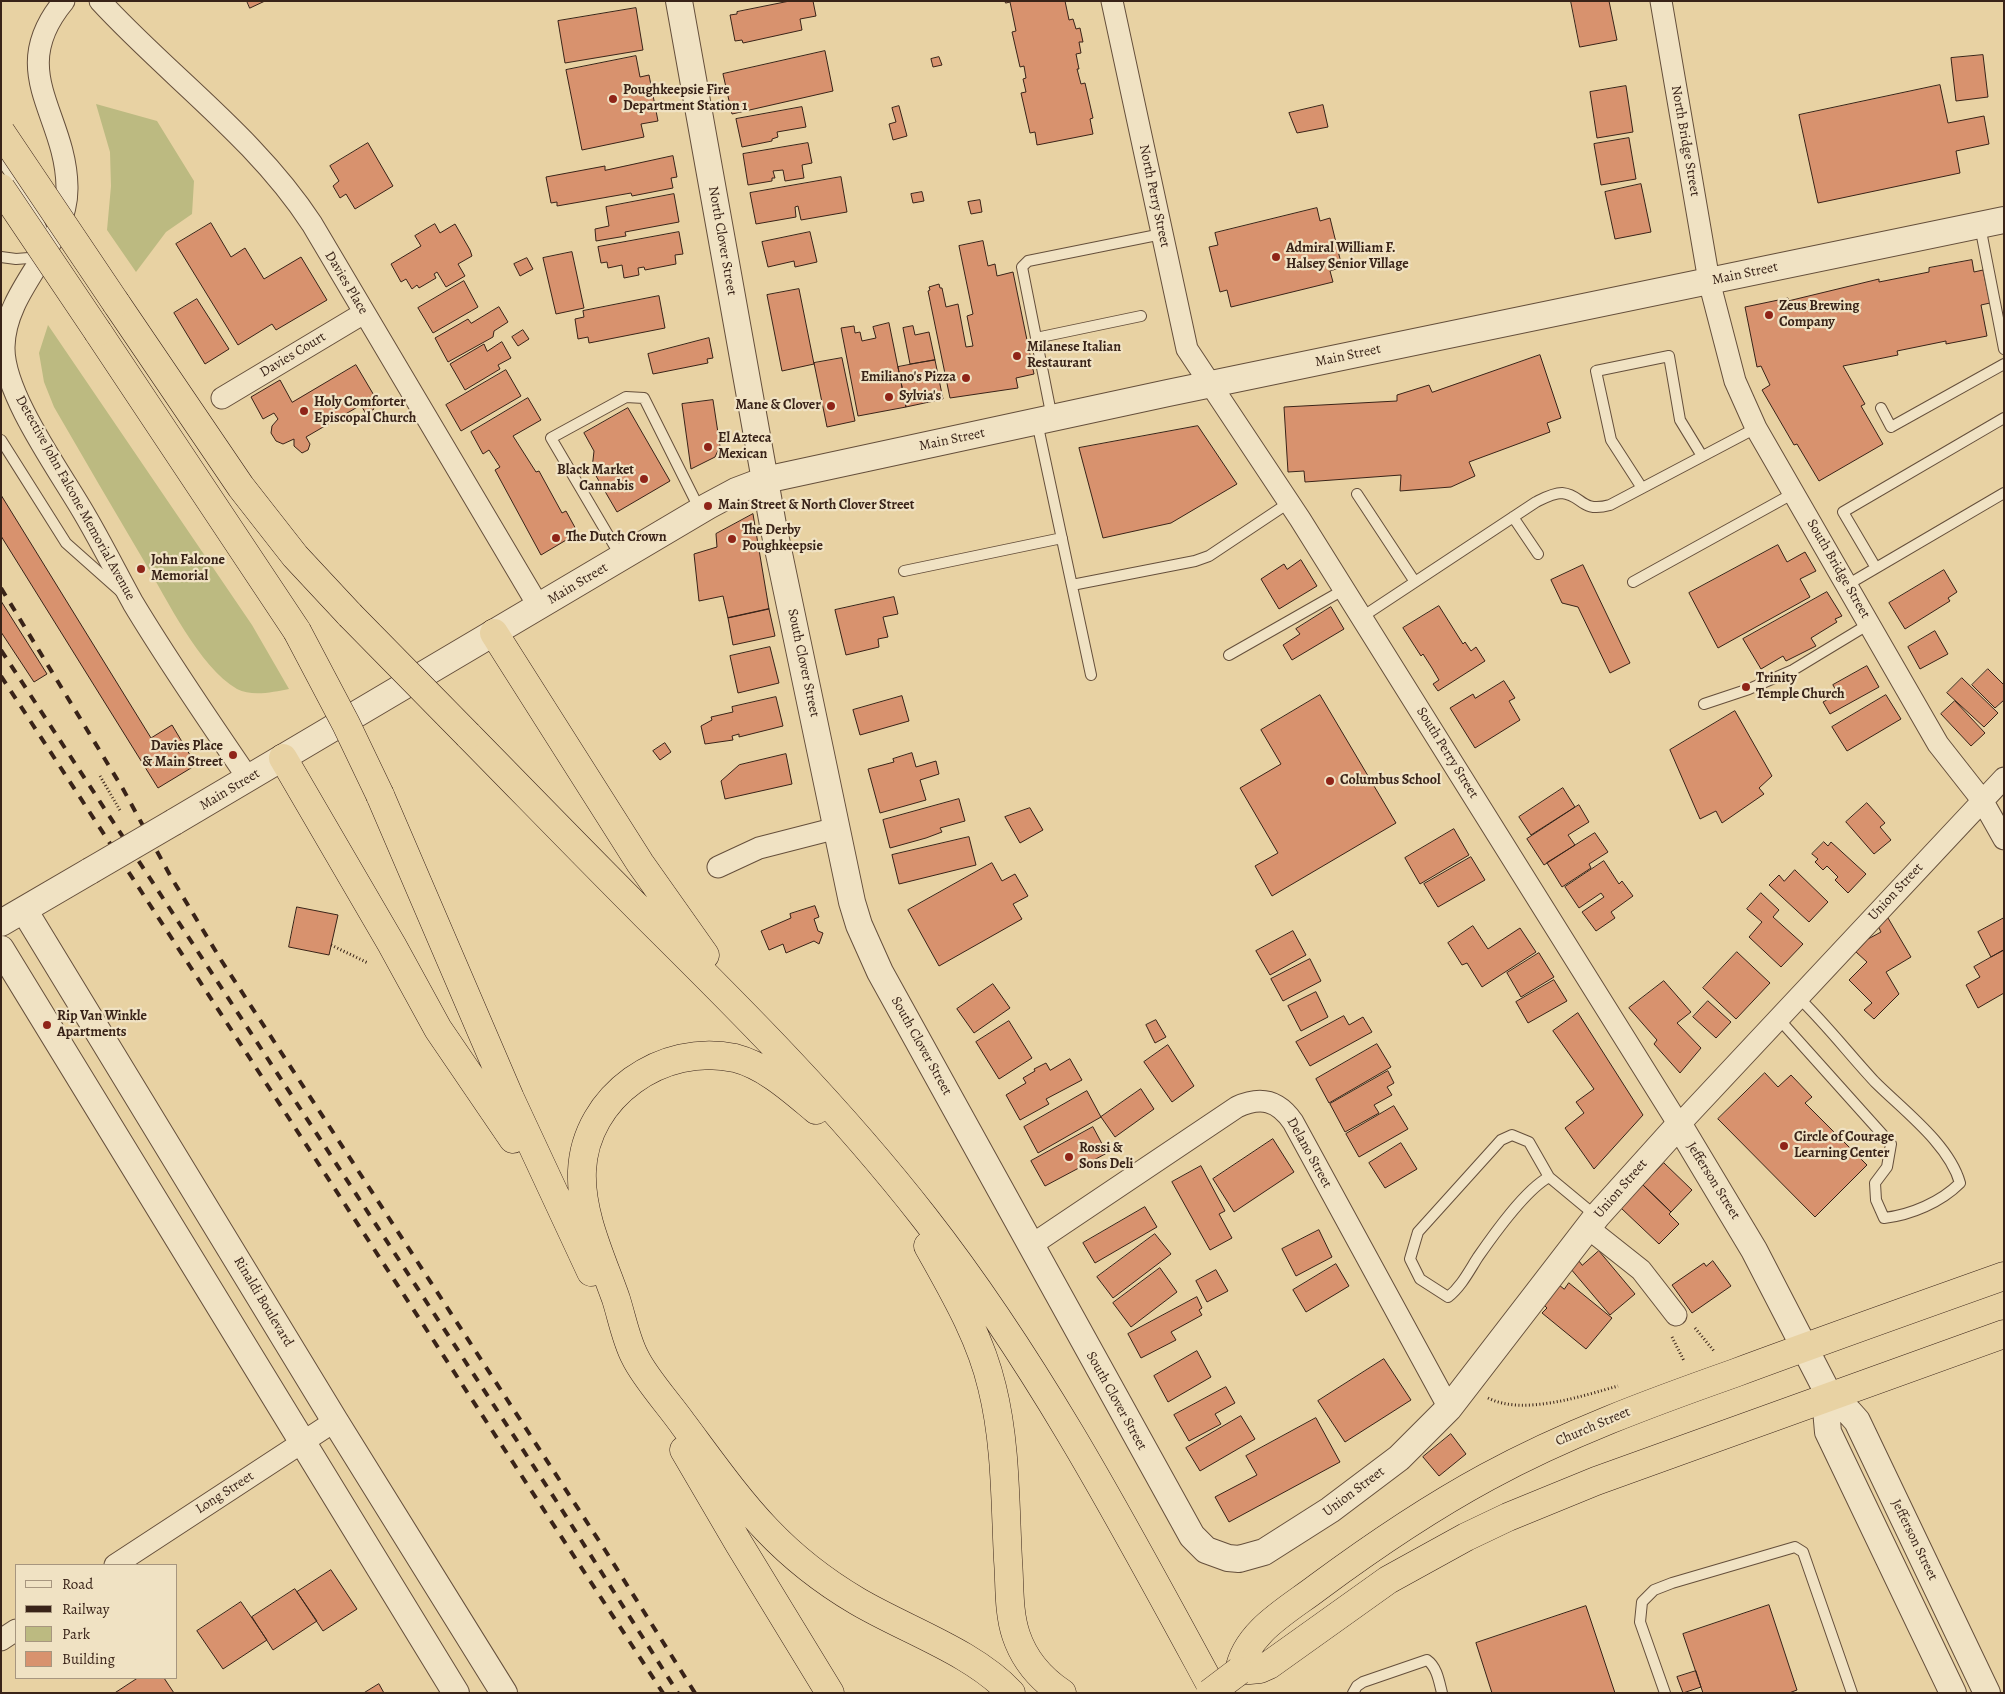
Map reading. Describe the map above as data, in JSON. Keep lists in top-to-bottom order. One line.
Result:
{"streets":{"highway":["Church Street"],"street":["North Bridge Street","North Perry Street","North Clover Street","Main Street","Davies Place","Davies Court","Detective John Falcone Memorial Avenue","South Bridge Street","South Clover Street","South Perry Street","Union Street","Delano Street","Jefferson Street","Rinaldi Boulevard","Long Street"]},"crossings":[["North Bridge Street","Main Street"],["North Bridge Street","South Bridge Street"],["North Perry Street","Main Street"],["North Perry Street","South Perry Street"],["North Clover Street","Main Street"],["North Clover Street","South Clover Street"],["Main Street","Davies Place"],["Main Street","Detective John Falcone Memorial Avenue"],["Main Street","South Bridge Street"],["Main Street","South Clover Street"],["Main Street","South Perry Street"],["Main Street","Rinaldi Boulevard"],["Davies Place","Davies Court"],["South Bridge Street","Union Street"],["South Clover Street","Union Street"],["South Clover Street","Delano Street"],["South Perry Street","Union Street"],["South Perry Street","Jefferson Street"],["Union Street","Delano Street"],["Union Street","Jefferson Street"],["Jefferson Street","Church Street"],["Rinaldi Boulevard","Long Street"]],"places":["Poughkeepsie Fire Department Station 1","Admiral William F. Halsey Senior Village","Zeus Brewing Company","Milanese Italian Restaurant","Emiliano's Pizza","Sylvia's","Mane & Clover","Holy Comforter Episcopal Church","El Azteca Mexican","Black Market Cannabis","Main Street & North Clover Street","The Dutch Crown","The Derby Poughkeepsie","John Falcone Memorial","Trinity Temple Church","Davies Place & Main Street","Columbus School","Rip Van Winkle Apartments","Circle of Courage Learning Center","Rossi & Sons Deli"],"legend":["Road","Railway","Park","Building"]}
